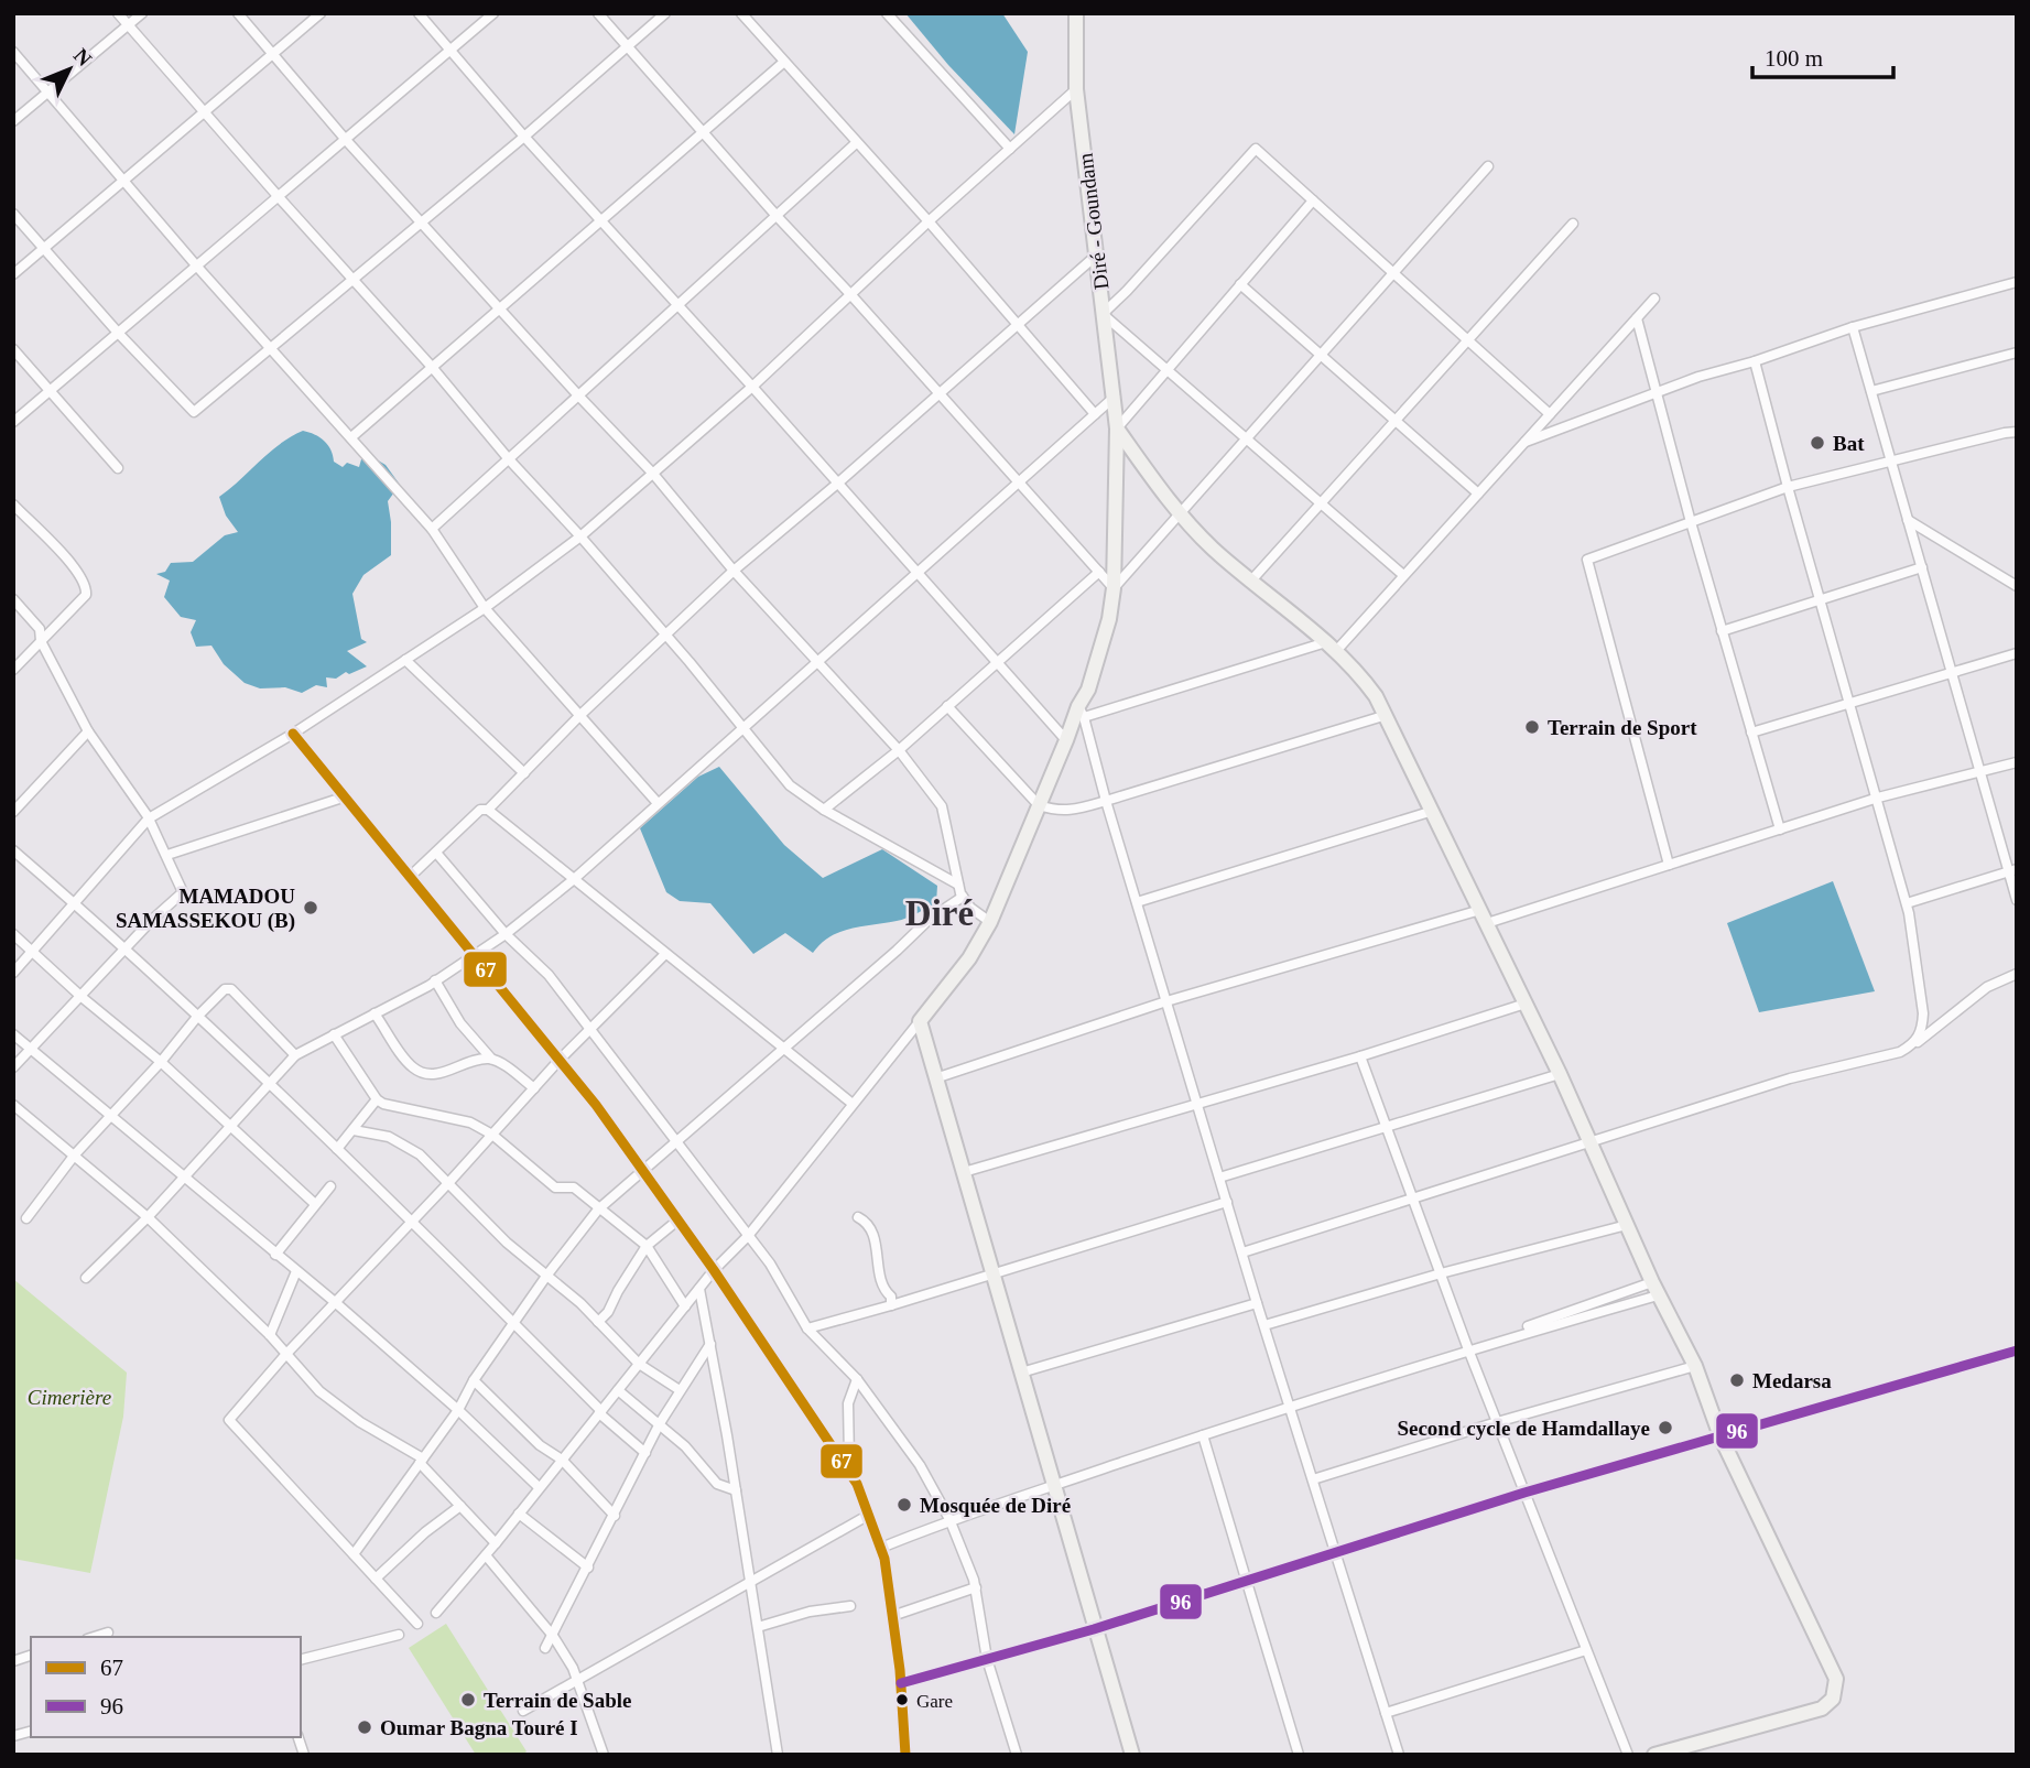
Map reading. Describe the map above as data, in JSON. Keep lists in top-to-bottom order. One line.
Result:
{"streets":{"main road":["Diré - Goundam"]},"districts":["Diré"],"parks":["Cimerière"],"places":["Bat","Terrain de Sport","MAMADOU SAMASSEKOU (B)","Medarsa","Second cycle de Hamdallaye","Mosquée de Diré","Terrain de Sable","Gare","Oumar Bagna Touré I"],"lines":["transit line 67","transit line 96"],"legend":["67","96"],"scale_bar":"100 m","north":"top right"}
